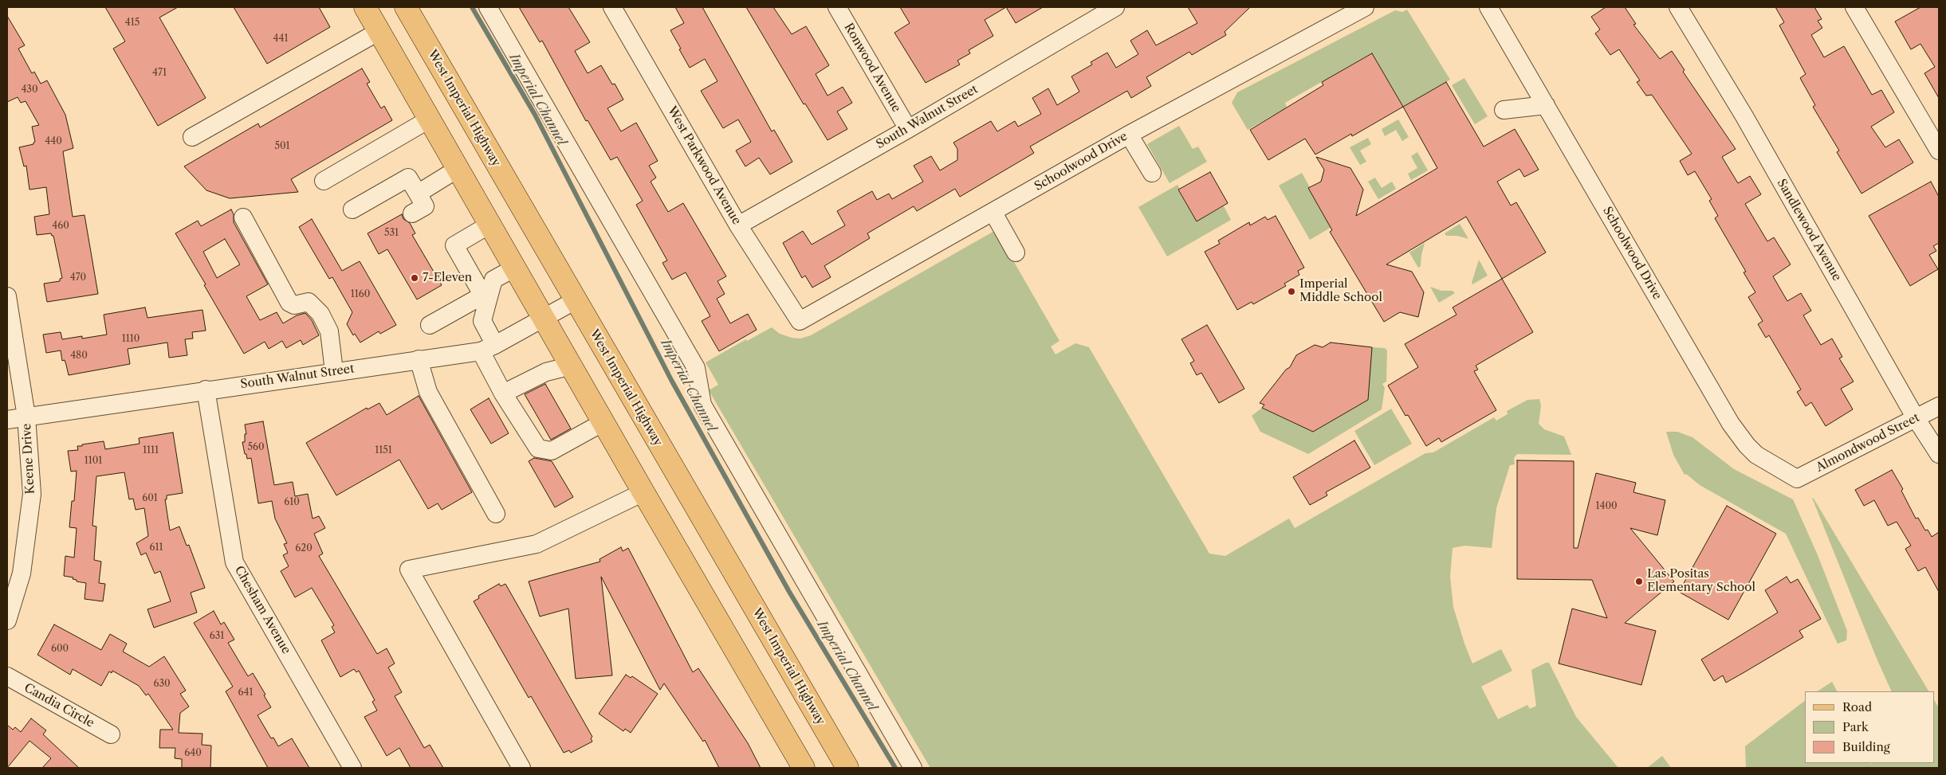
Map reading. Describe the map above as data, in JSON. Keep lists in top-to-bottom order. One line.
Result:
{"streets":{"main road":["West Imperial Highway"],"street":["Ronwood Avenue","South Walnut Street","Schoolwood Drive","West Parkwood Avenue","Sandlewood Avenue","Almondwood Street","Keene Drive","Chesham Avenue","Candia Circle"]},"crossings":[["Ronwood Avenue","South Walnut Street"],["West Imperial Highway","South Walnut Street"],["South Walnut Street","West Parkwood Avenue"],["South Walnut Street","Keene Drive"],["South Walnut Street","Chesham Avenue"],["Schoolwood Drive","West Parkwood Avenue"],["Schoolwood Drive","Almondwood Street"],["Sandlewood Avenue","Almondwood Street"]],"water":["Imperial Channel"],"places":["7-Eleven","Imperial Middle School","Las Positas Elementary School"],"house_numbers":["415","441","471","430","440","501","460","531","470","1160","1110","480","560","1111","1151","1101","601","610","1400","611","620","631","600","630","641","640"],"legend":["Road","Park","Building"]}
